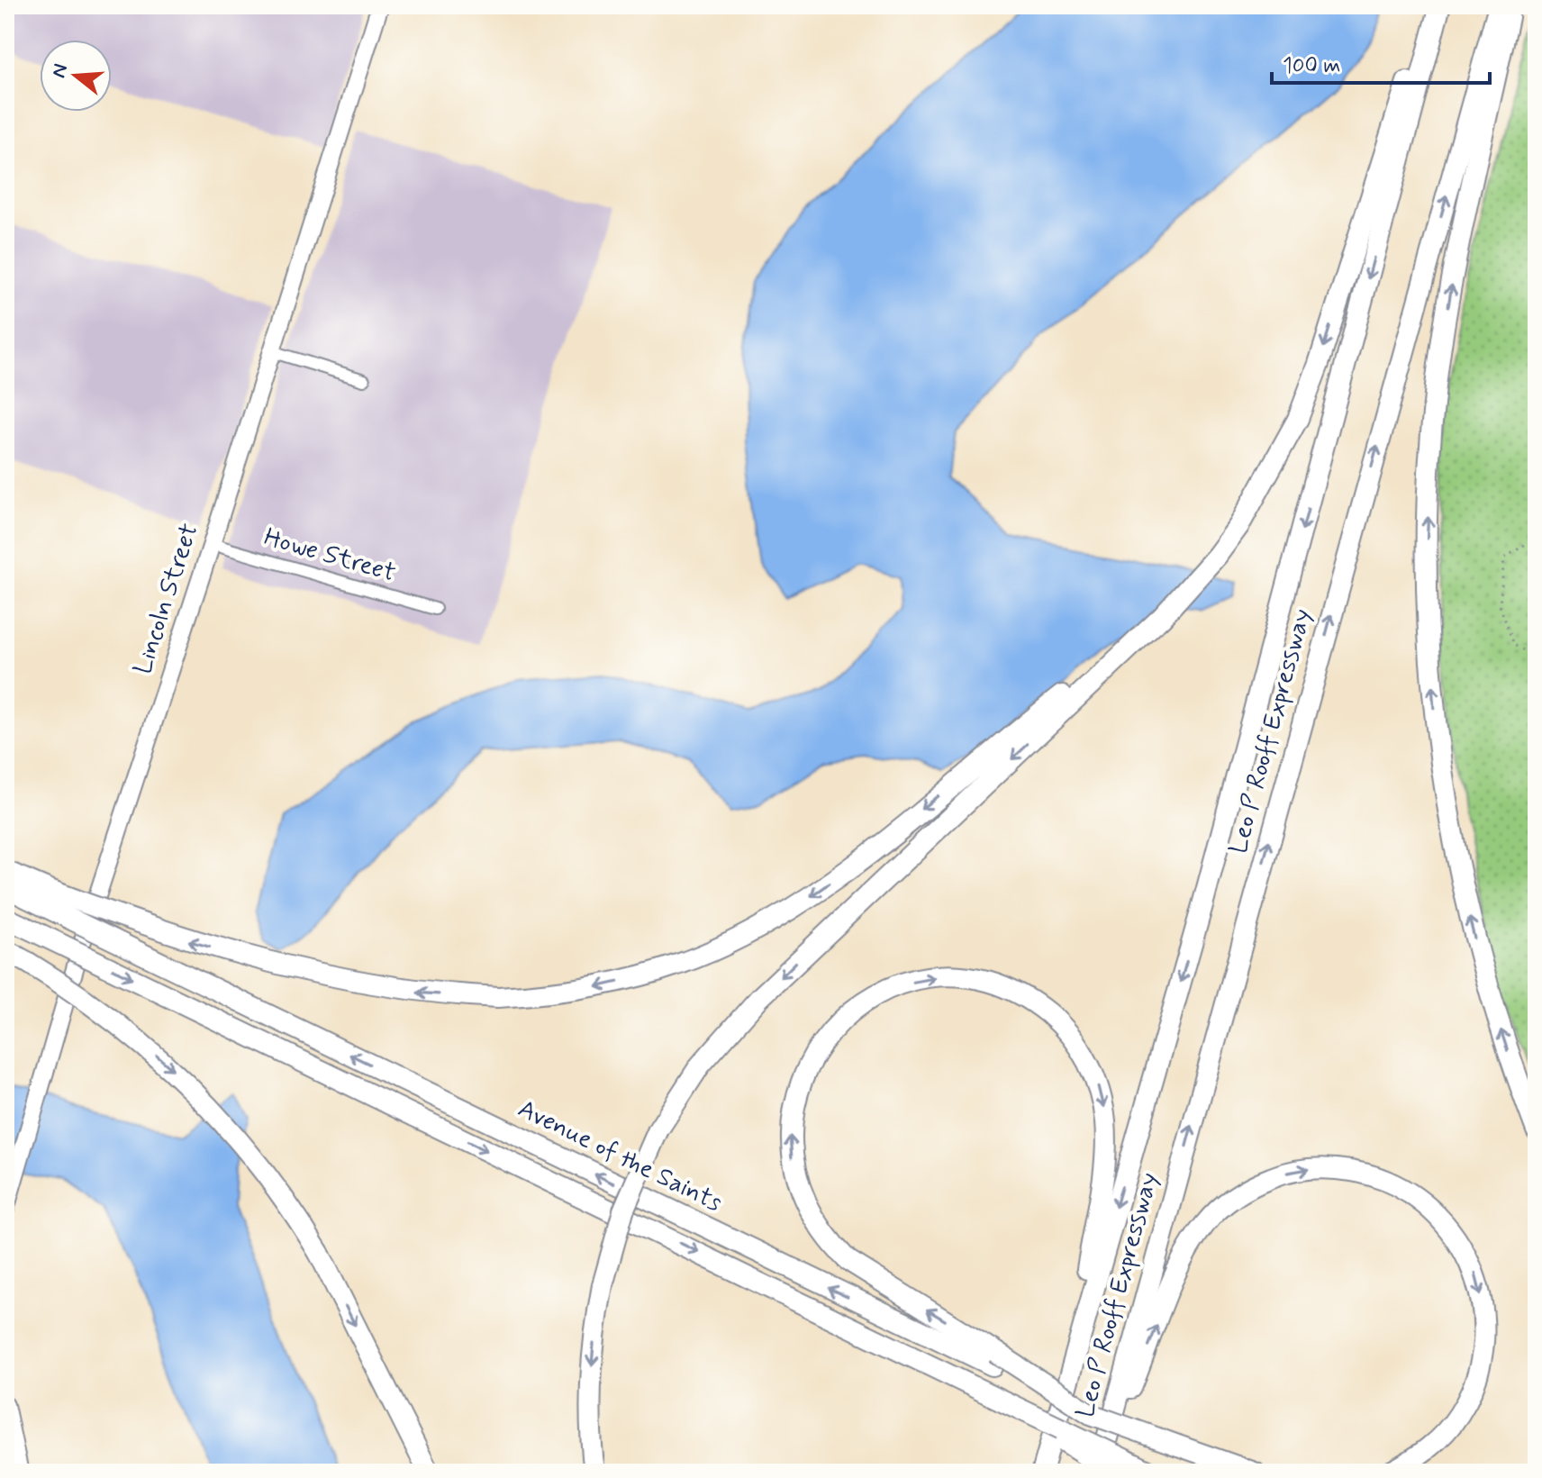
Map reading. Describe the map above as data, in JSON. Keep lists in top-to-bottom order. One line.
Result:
{"streets":{"highway":["Leo P Rooff Expressway","Avenue of the Saints"],"main road":["Lincoln Street"],"street":["Howe Street"]},"crossings":[["Howe Street","Lincoln Street"]],"scale_bar":"100 m","north":"left"}
